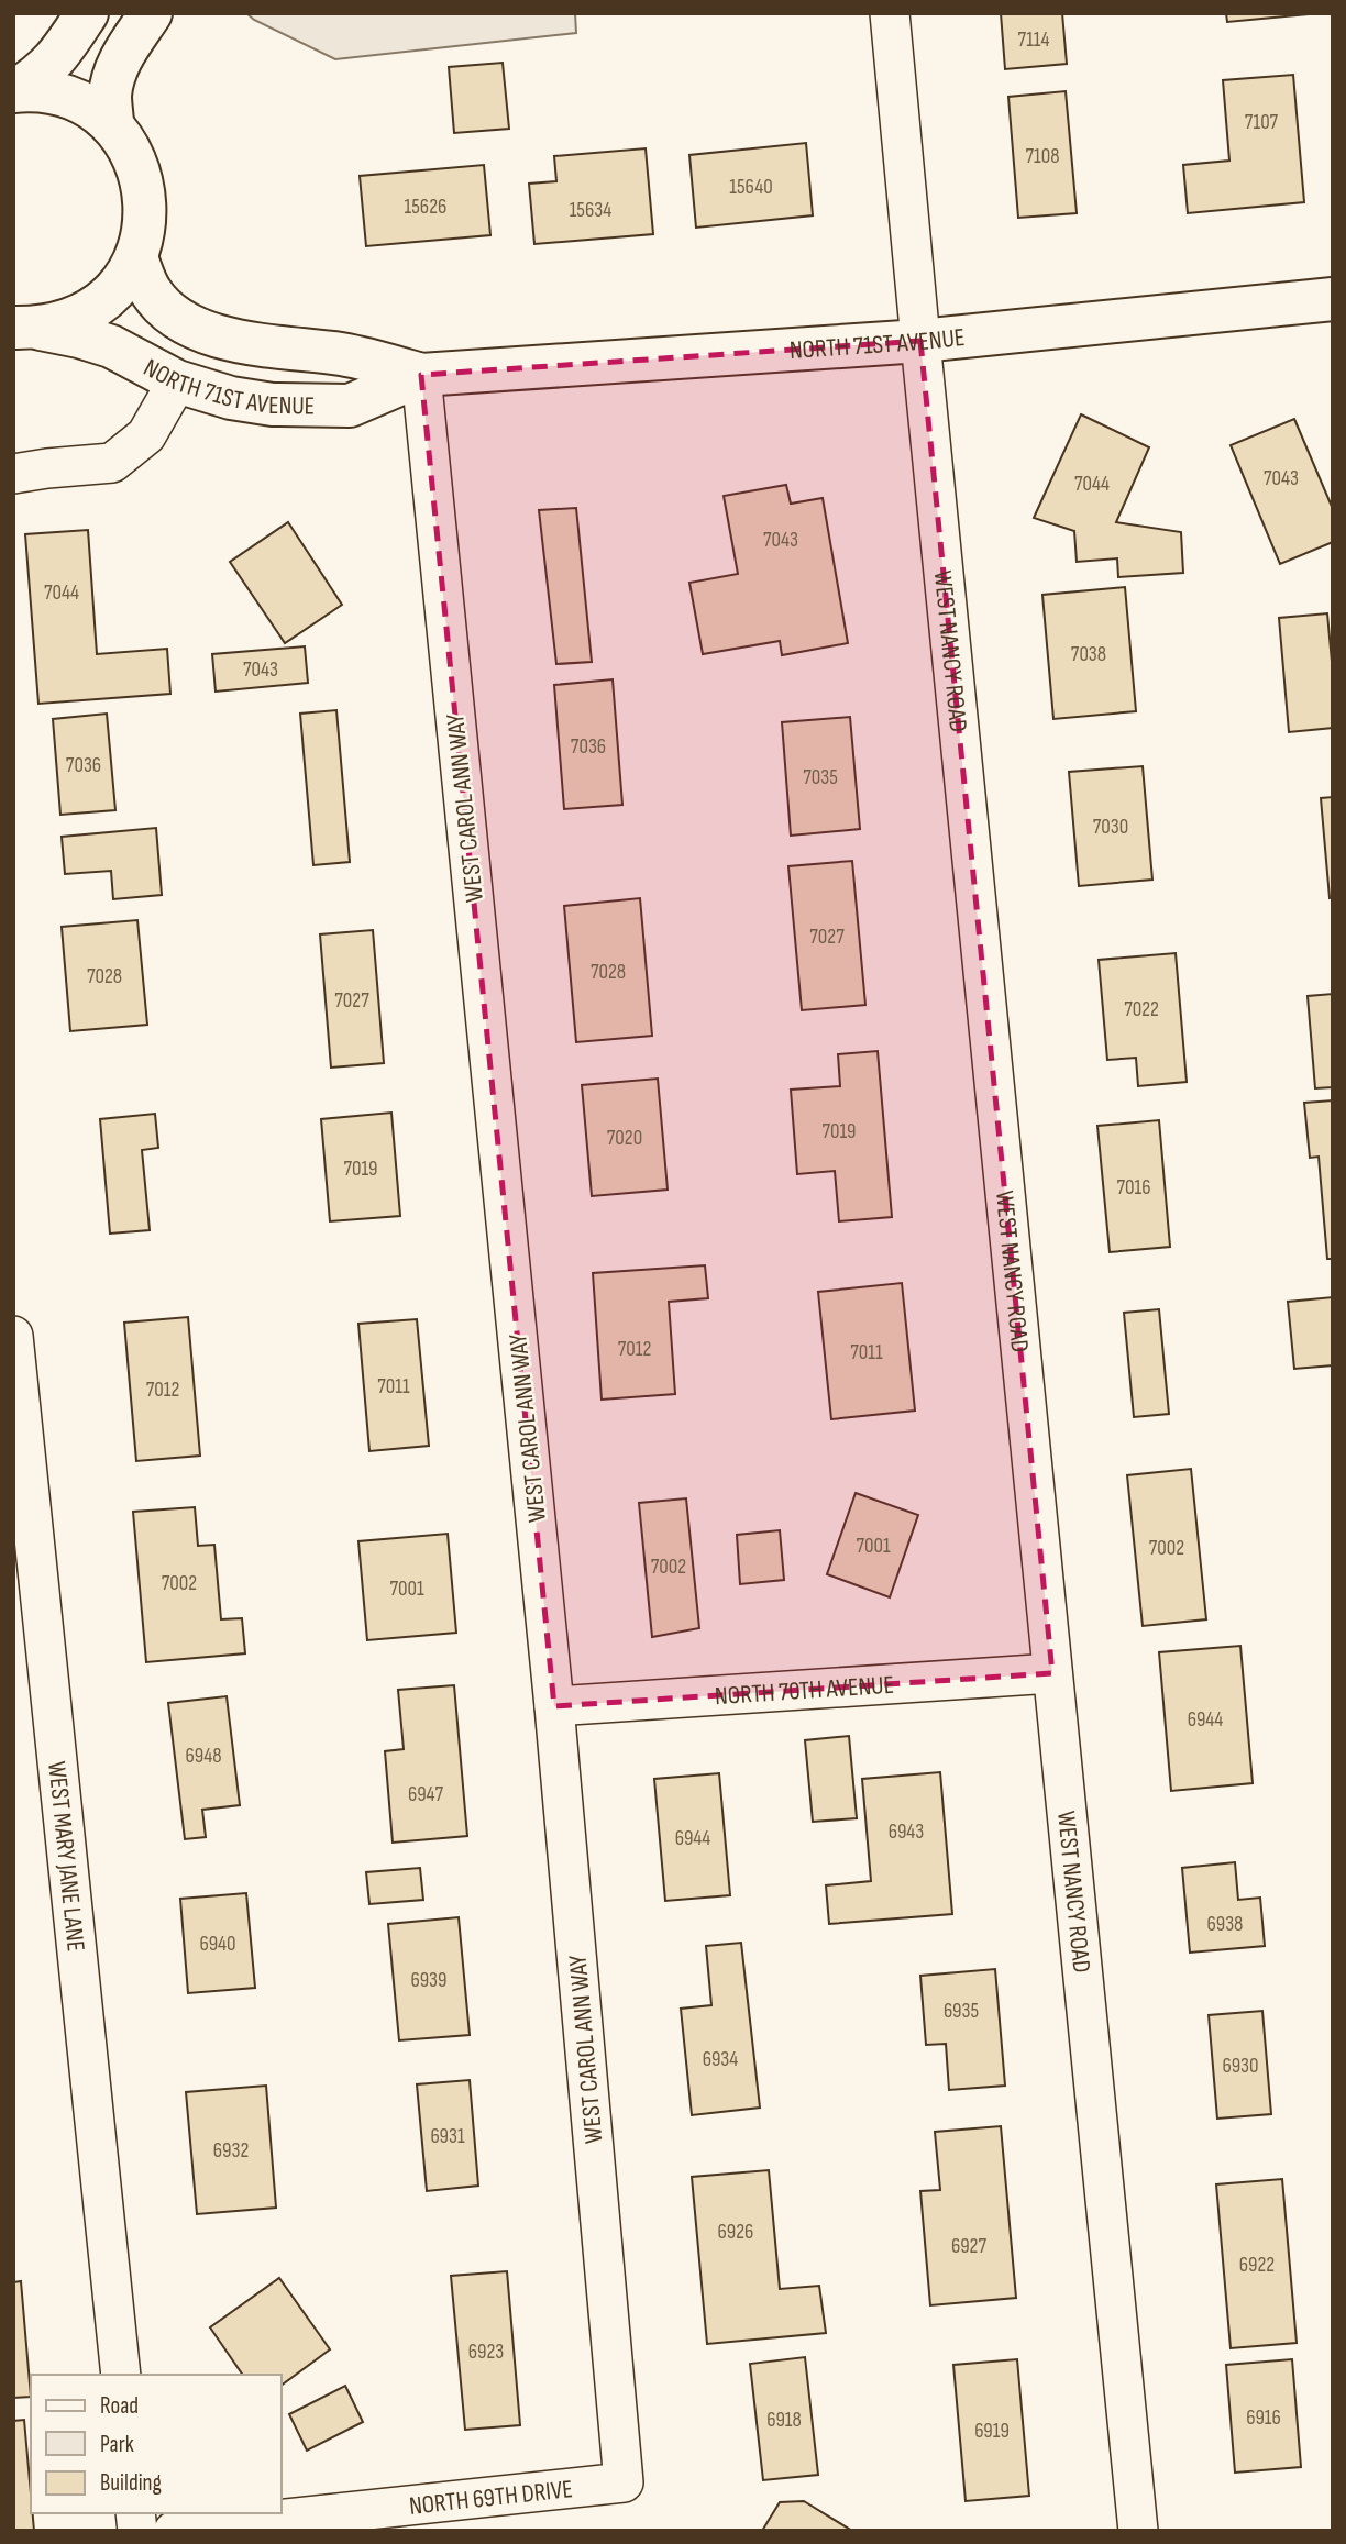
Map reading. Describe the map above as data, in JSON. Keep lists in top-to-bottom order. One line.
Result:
{"streets":{"street":["NORTH 71ST AVENUE","WEST NANCY ROAD","WEST CAROL ANN WAY","NORTH 70TH AVENUE","WEST MARY JANE LANE","NORTH 69TH DRIVE"]},"crossings":[["NORTH 71ST AVENUE","WEST NANCY ROAD"],["NORTH 71ST AVENUE","WEST CAROL ANN WAY"],["WEST NANCY ROAD","NORTH 70TH AVENUE"],["WEST CAROL ANN WAY","NORTH 70TH AVENUE"],["WEST CAROL ANN WAY","NORTH 69TH DRIVE"]],"house_numbers":["7114","7107","7108","15640","15626","15634","7043","7044","7043","7044","7038","7043","7036","7036","7035","7030","7027","7028","7028","7027","7022","7019","7020","7019","7016","7012","7011","7011","7012","7001","7002","7002","7002","7001","6944","6948","6947","6943","6944","6938","6940","6939","6935","6934","6930","6931","6932","6926","6927","6922","6923","6916","6918","6919"],"legend":["Road","Park","Building"]}
